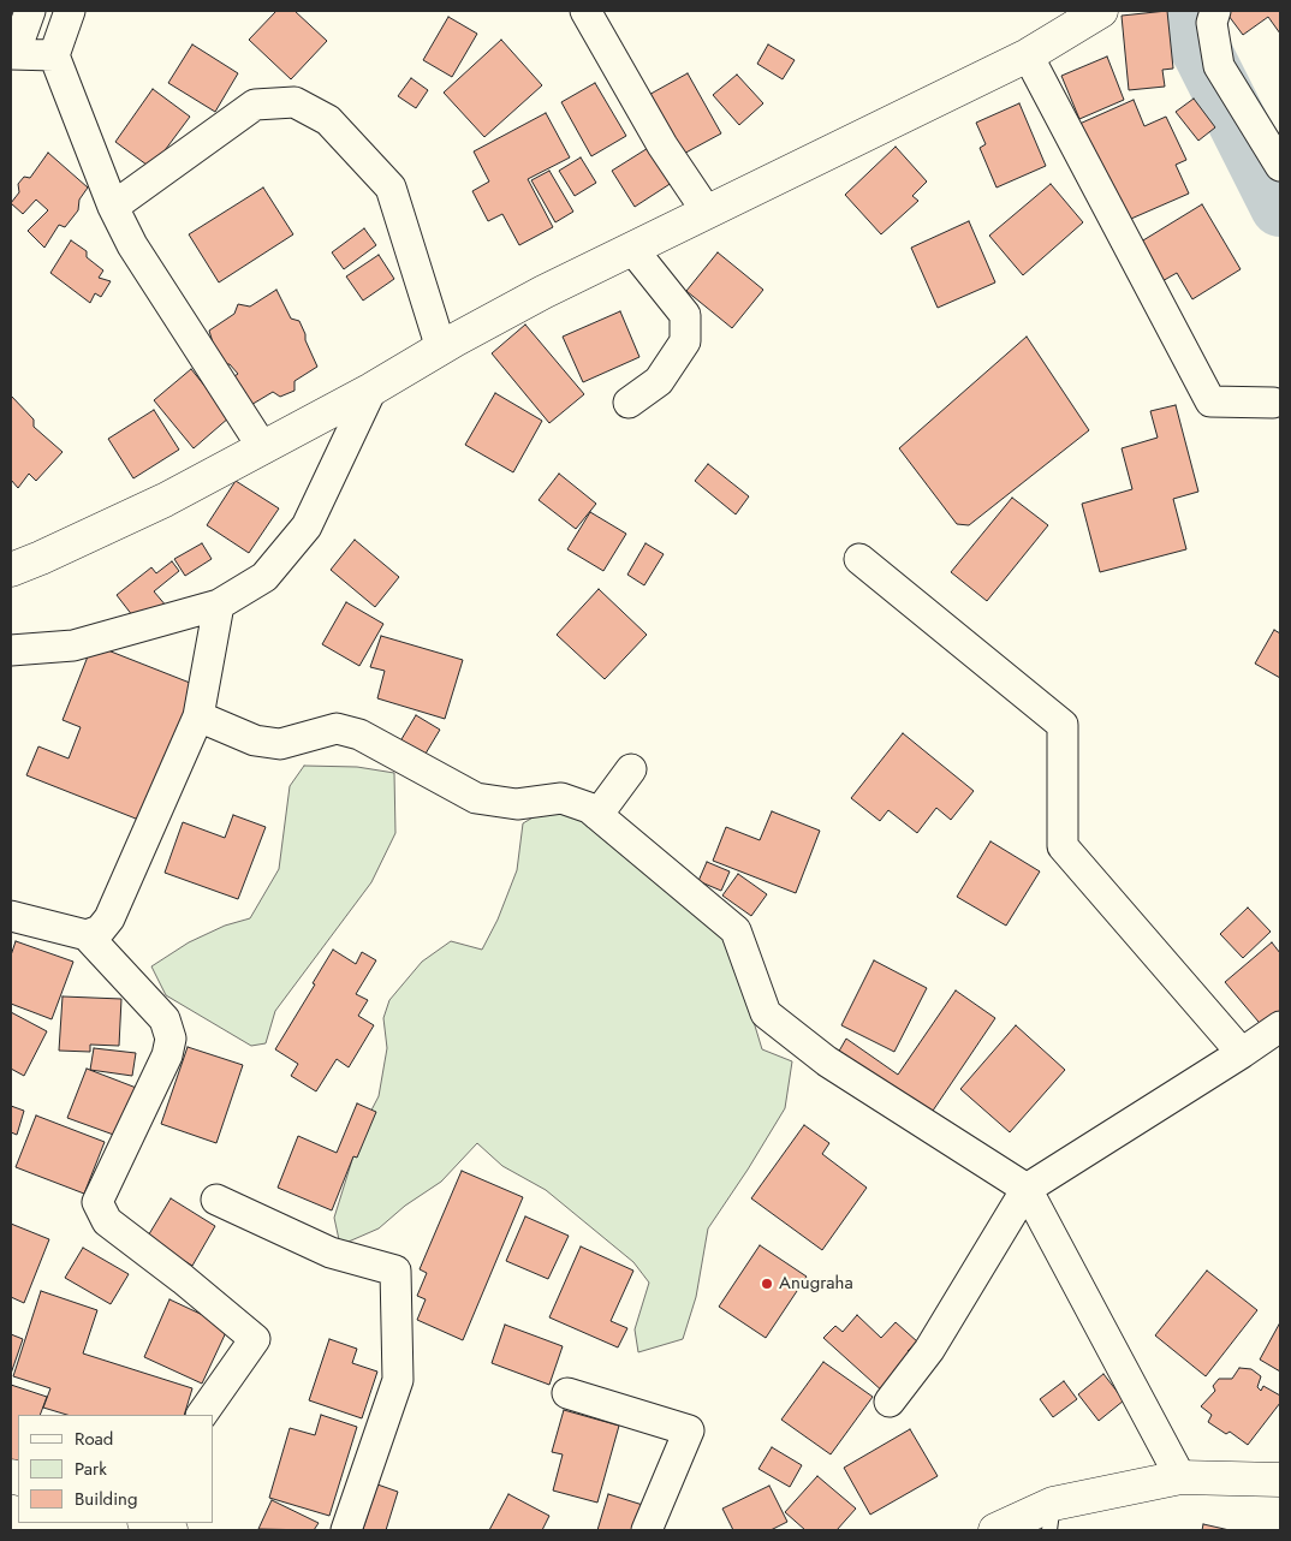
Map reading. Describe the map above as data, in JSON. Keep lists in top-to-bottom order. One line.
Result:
{"places":["Anugraha"],"legend":["Road","Park","Building"]}
